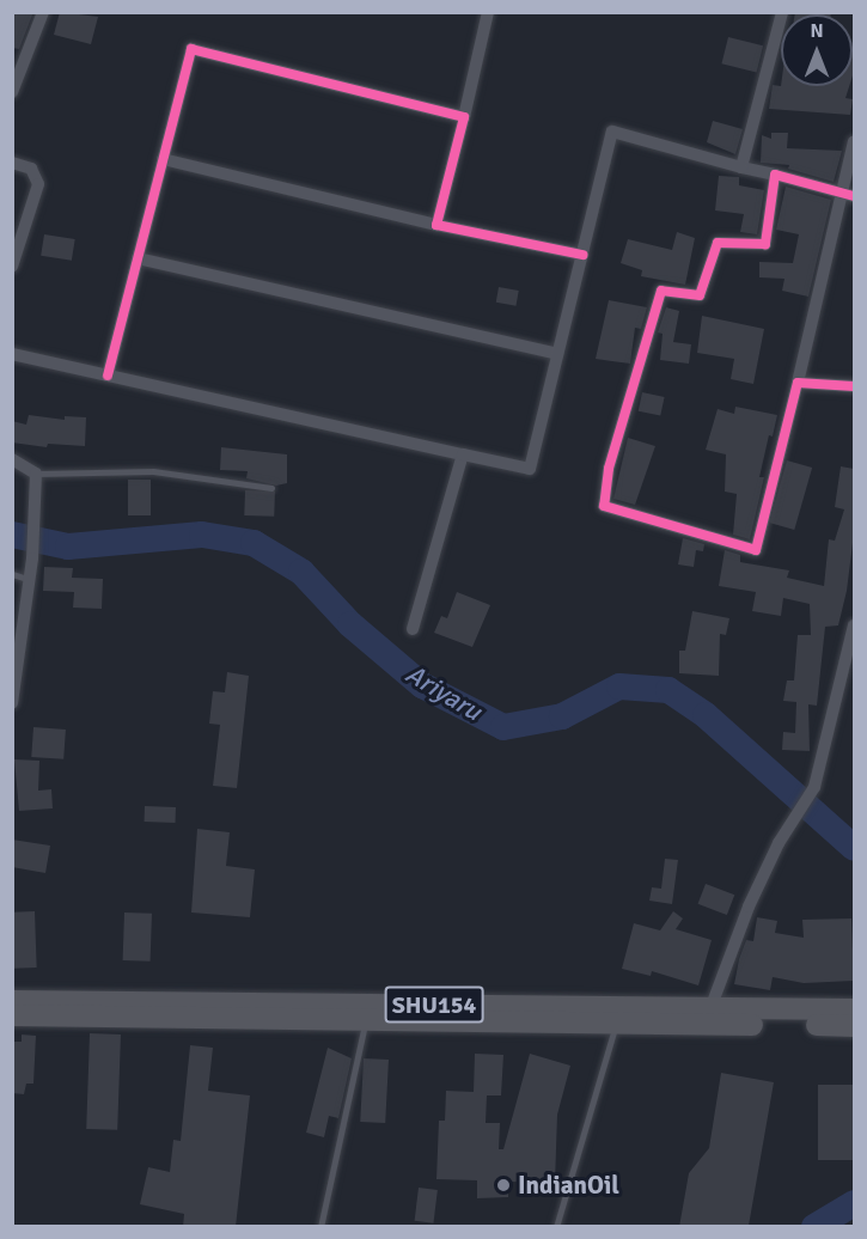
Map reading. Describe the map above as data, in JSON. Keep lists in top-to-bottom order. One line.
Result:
{"streets":{"highway":["SHU154"]},"water":["Ariyaru"],"places":["IndianOil"],"north":"top"}
